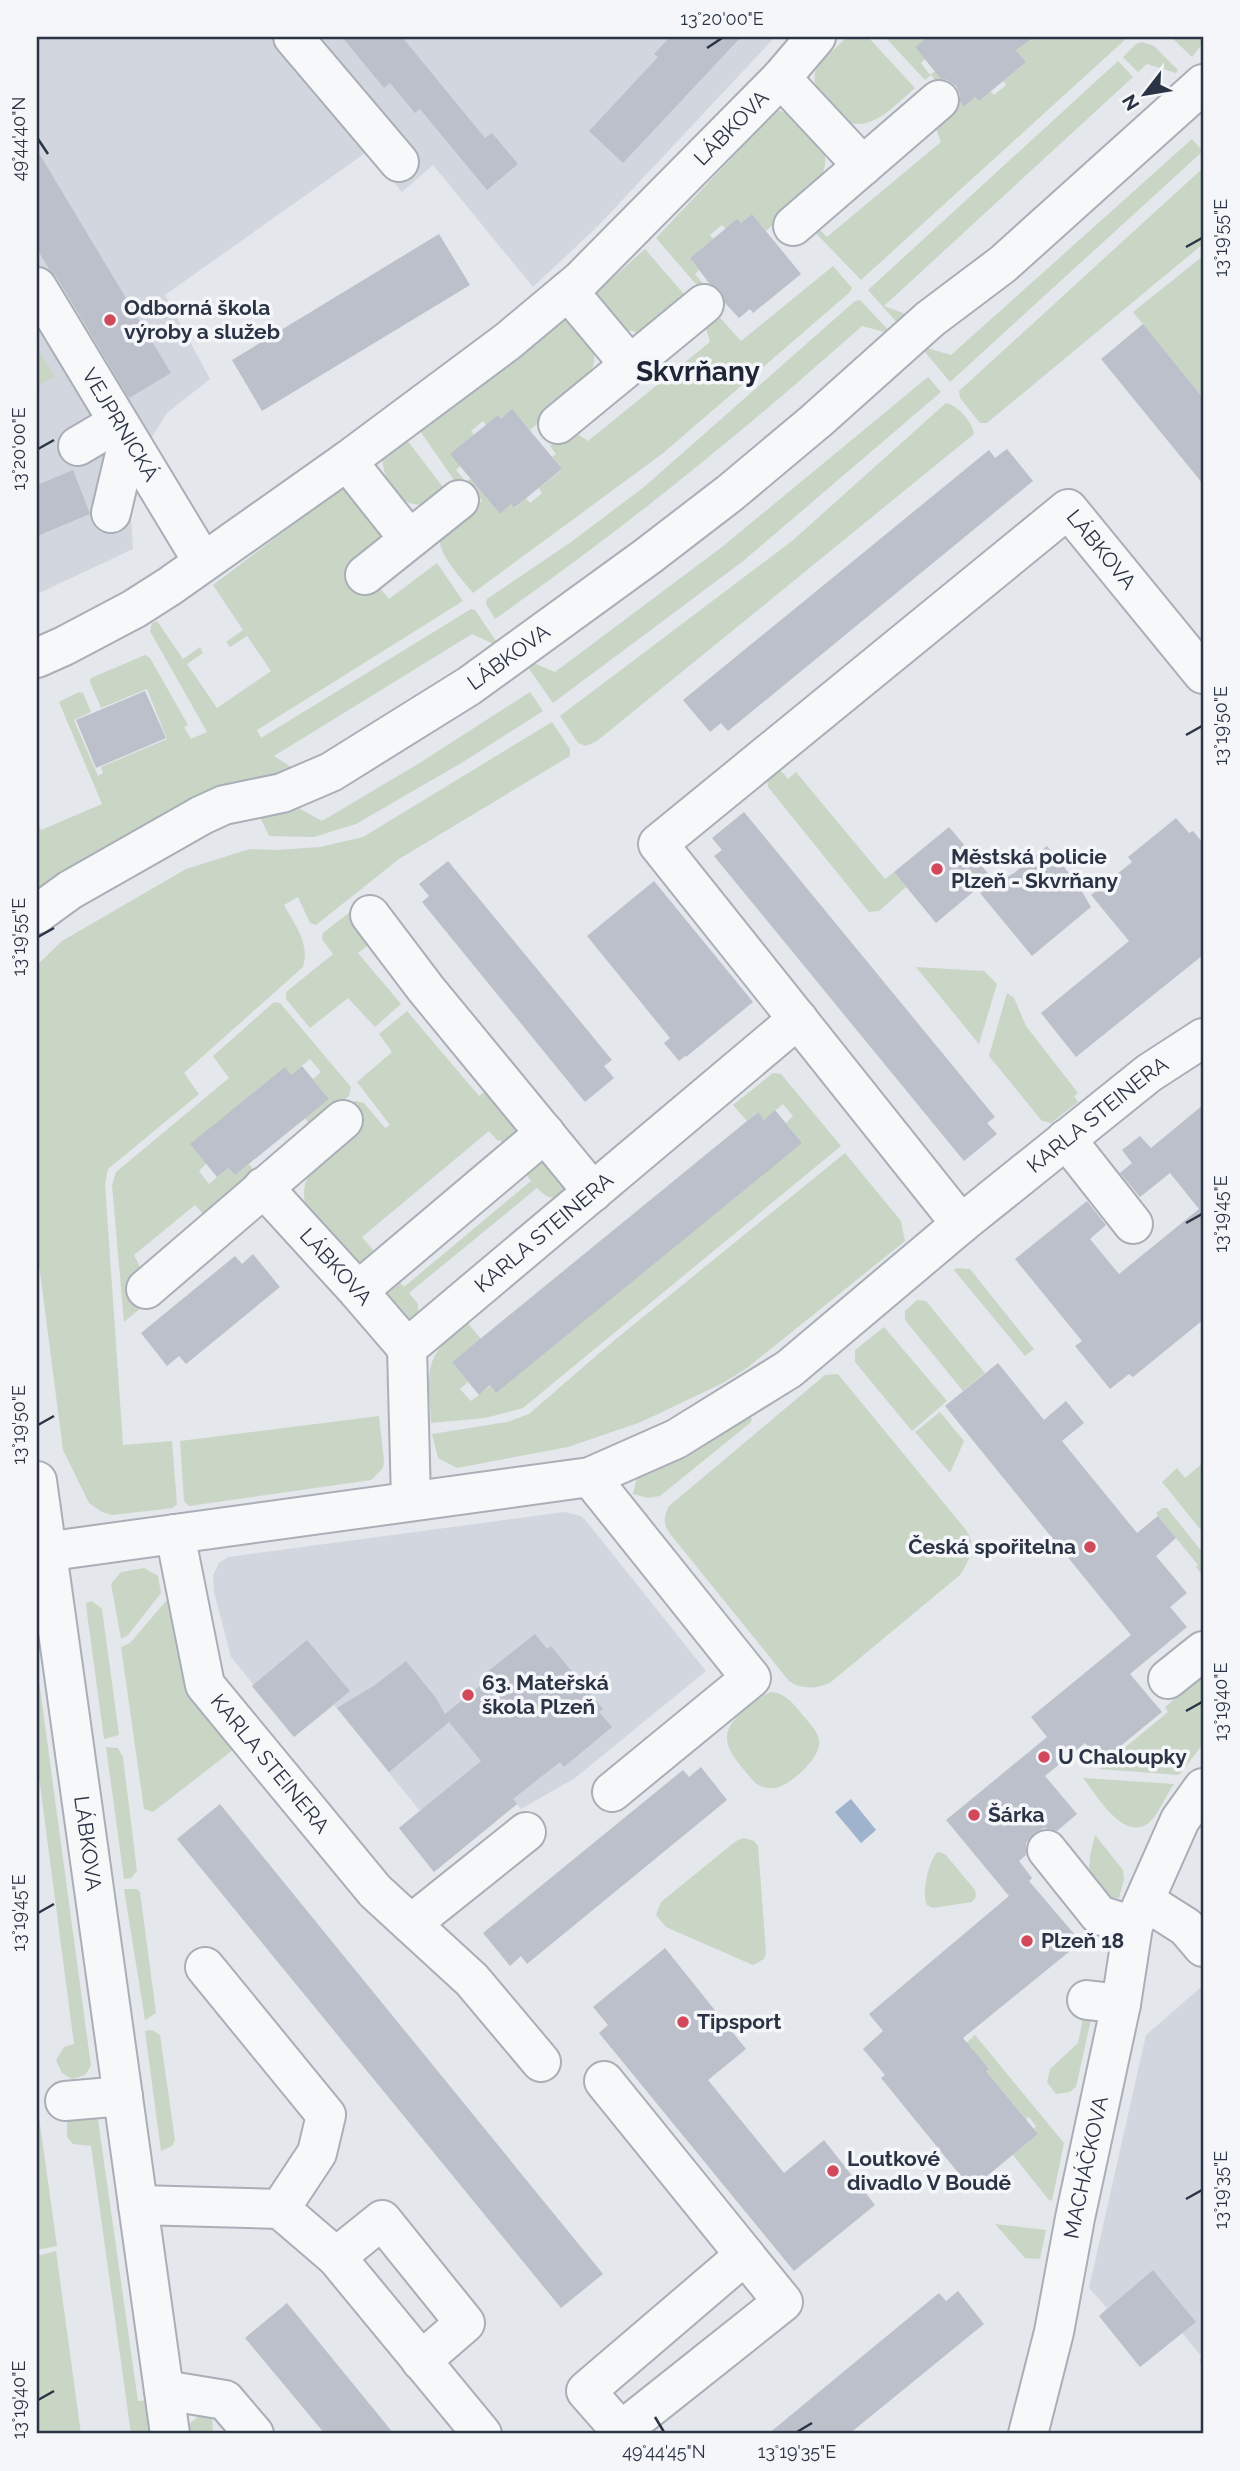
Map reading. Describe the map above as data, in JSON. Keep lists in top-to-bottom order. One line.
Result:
{"streets":{"street":["LÁBKOVA","VEJPRNICKÁ","KARLA STEINERA","MACHÁČKOVA"]},"crossings":[["LÁBKOVA","VEJPRNICKÁ"],["LÁBKOVA","KARLA STEINERA"]],"districts":["Skvrňany"],"places":["Odborná škola výroby a služeb","Městská policie Plzeň - Skvrňany","Česká spořitelna","63. Mateřská škola Plzeň","U Chaloupky","Šárka","Plzeň 18","Tipsport","Loutkové divadlo V Boudě"],"north":"bottom left","coordinates":["13°20'00\"E","49°44'40\"N","13°19'55\"E","13°19'50\"E","13°19'45\"E","13°19'40\"E","13°19'35\"E","49°44'45\"N"]}
